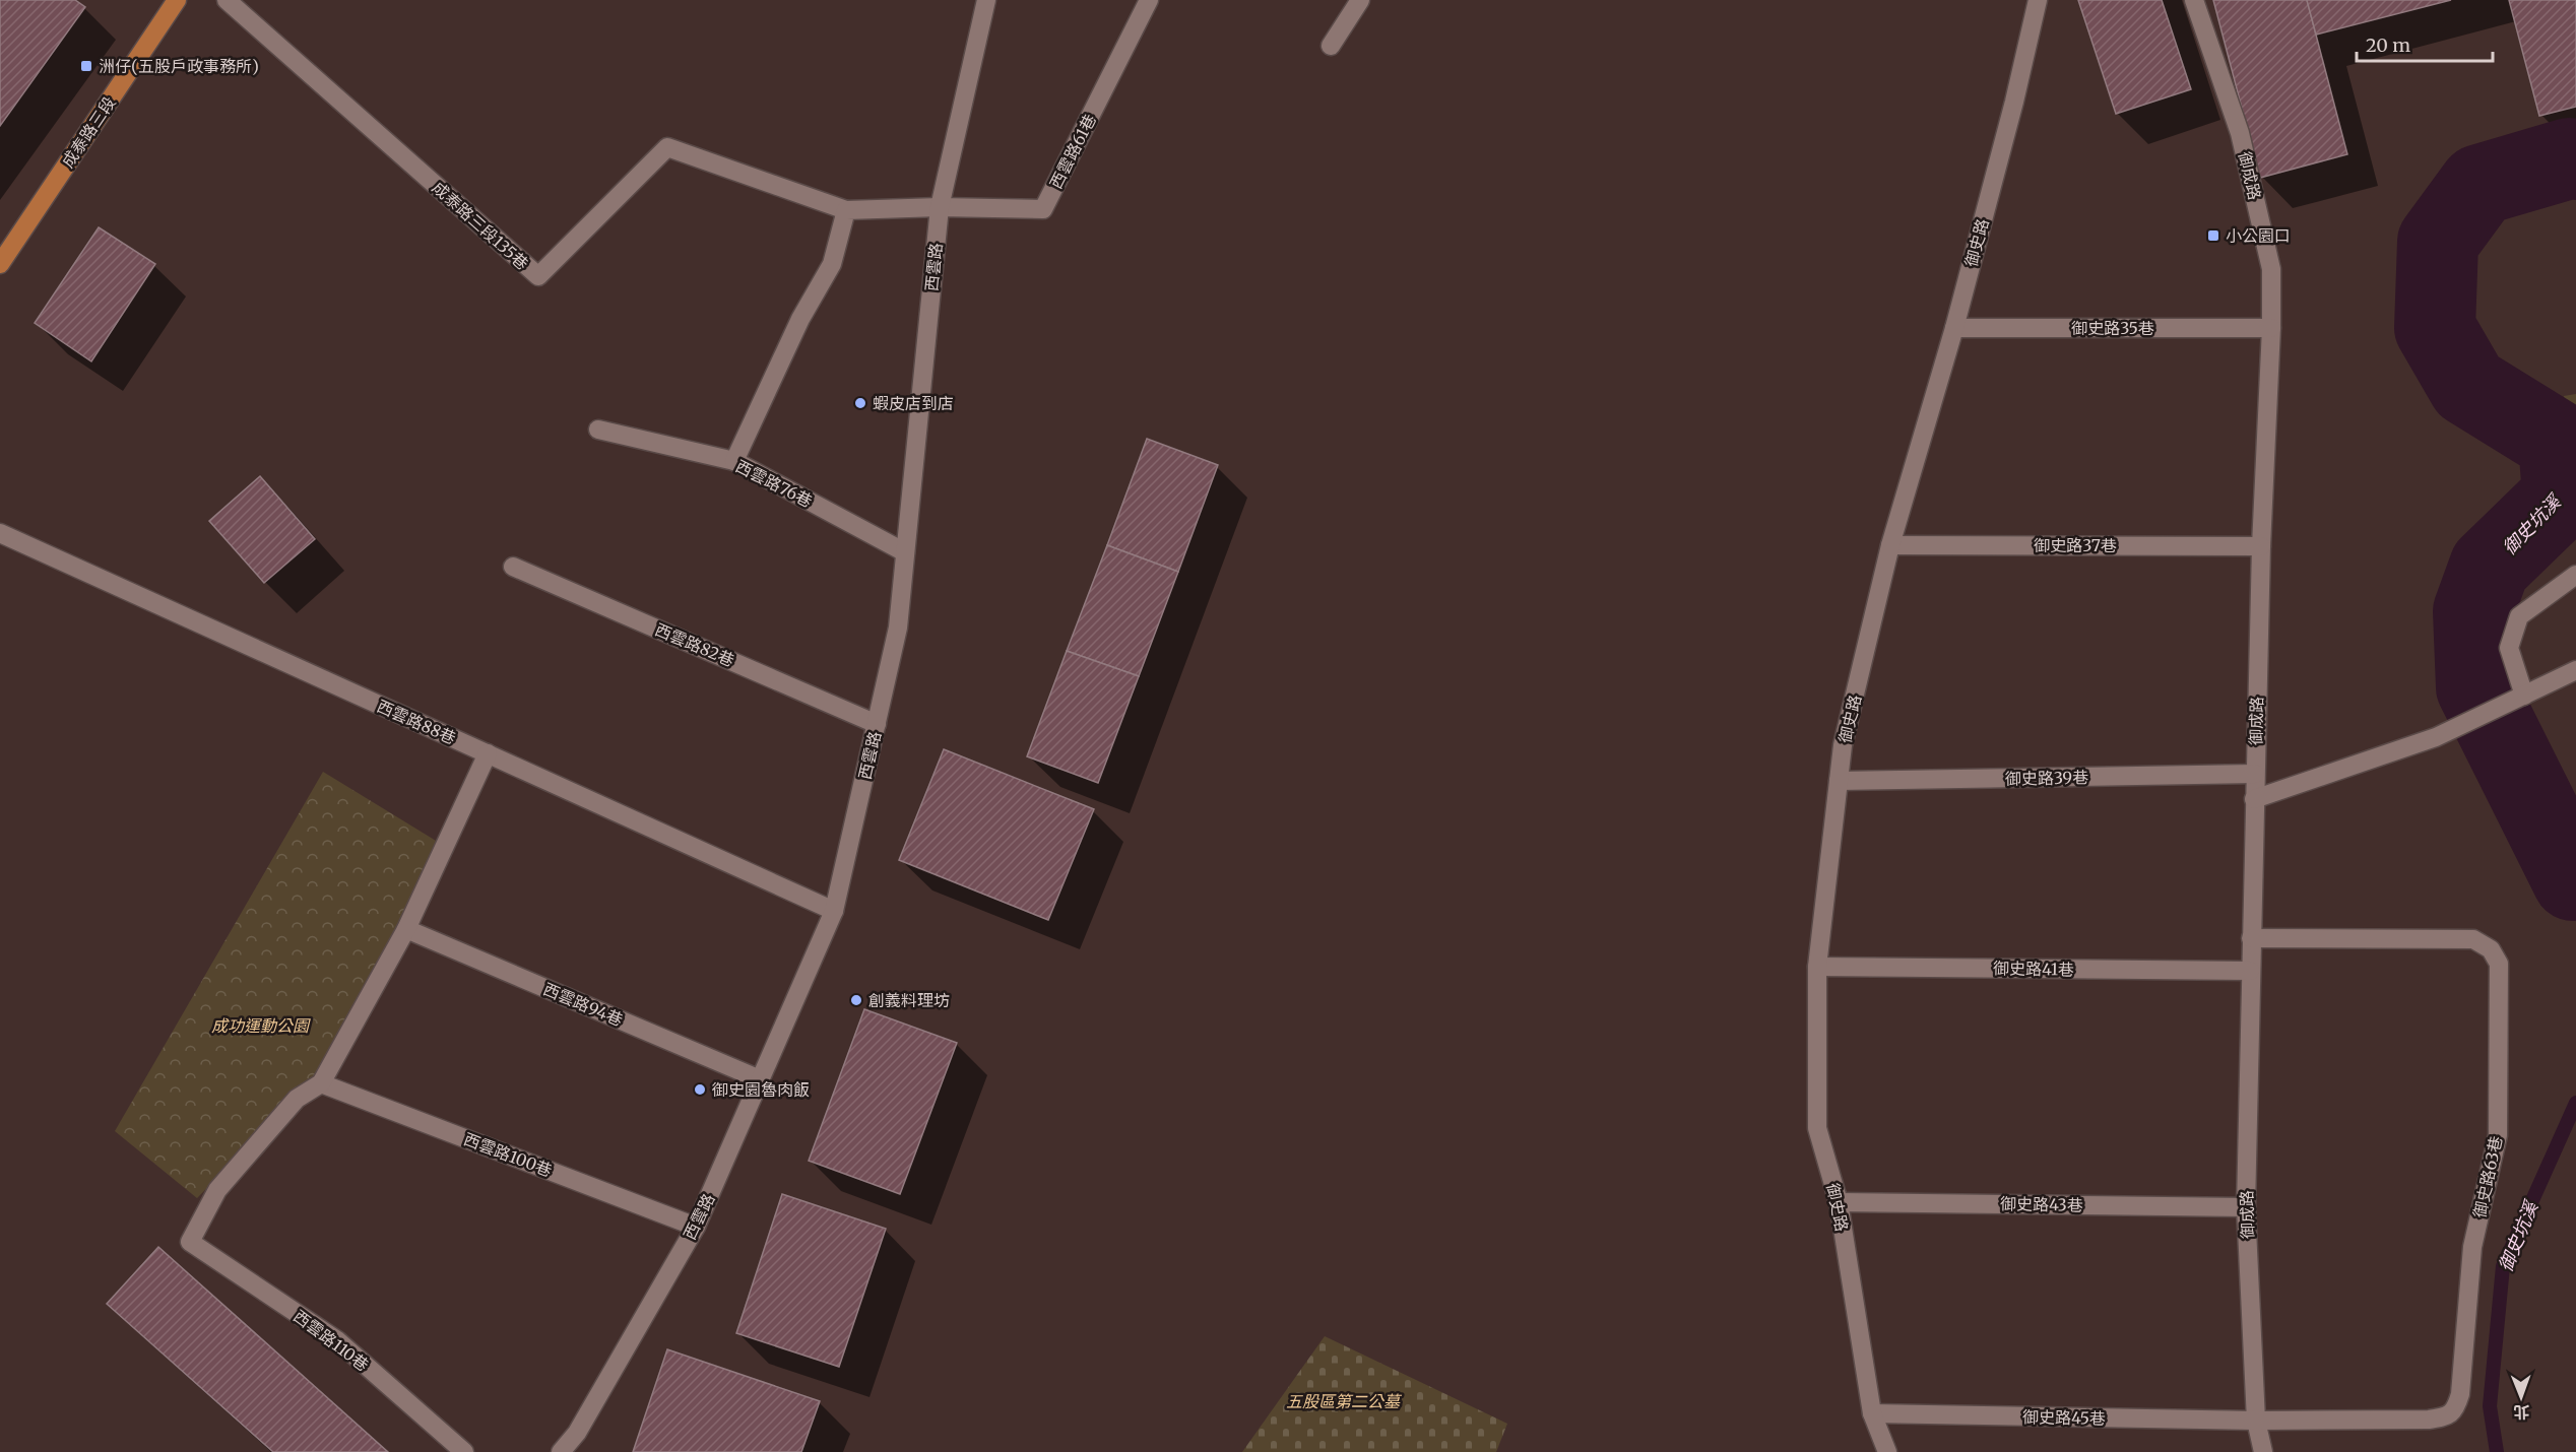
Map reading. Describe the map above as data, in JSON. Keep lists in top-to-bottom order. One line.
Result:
{"streets":{"main road":["成泰路三段"],"street":["西雲路61巷","御成路","成泰路三段135巷","御史路","西雲路","御史路35巷","西雲路76巷","御史路37巷","西雲路82巷","西雲路88巷","御史路39巷","御史路41巷","西雲路94巷","西雲路100巷","御史路63巷","御史路43巷","西雲路110巷","御史路45巷"]},"crossings":[["西雲路61巷","西雲路"],["御成路","御史路35巷"],["御成路","御史路37巷"],["御成路","御史路39巷"],["御成路","御史路41巷"],["御成路","御史路63巷"],["御成路","御史路43巷"],["御成路","御史路45巷"],["御史路","御史路35巷"],["御史路","御史路37巷"],["御史路","御史路39巷"],["御史路","御史路41巷"],["御史路","御史路43巷"],["御史路","御史路45巷"],["西雲路","西雲路76巷"],["西雲路","西雲路82巷"],["西雲路","西雲路88巷"],["西雲路","西雲路94巷"],["西雲路","西雲路100巷"],["西雲路100巷","西雲路110巷"],["御史路63巷","御史路45巷"]],"water":["御史坑溪"],"parks":["成功運動公園","五股區第二公墓"],"places":{"transit":["洲仔(五股戶政事務所)","小公園口"],"other":["蝦皮店到店","創義料理坊","御史園魯肉飯"]},"scale_bar":"20 m","north":"bottom"}
